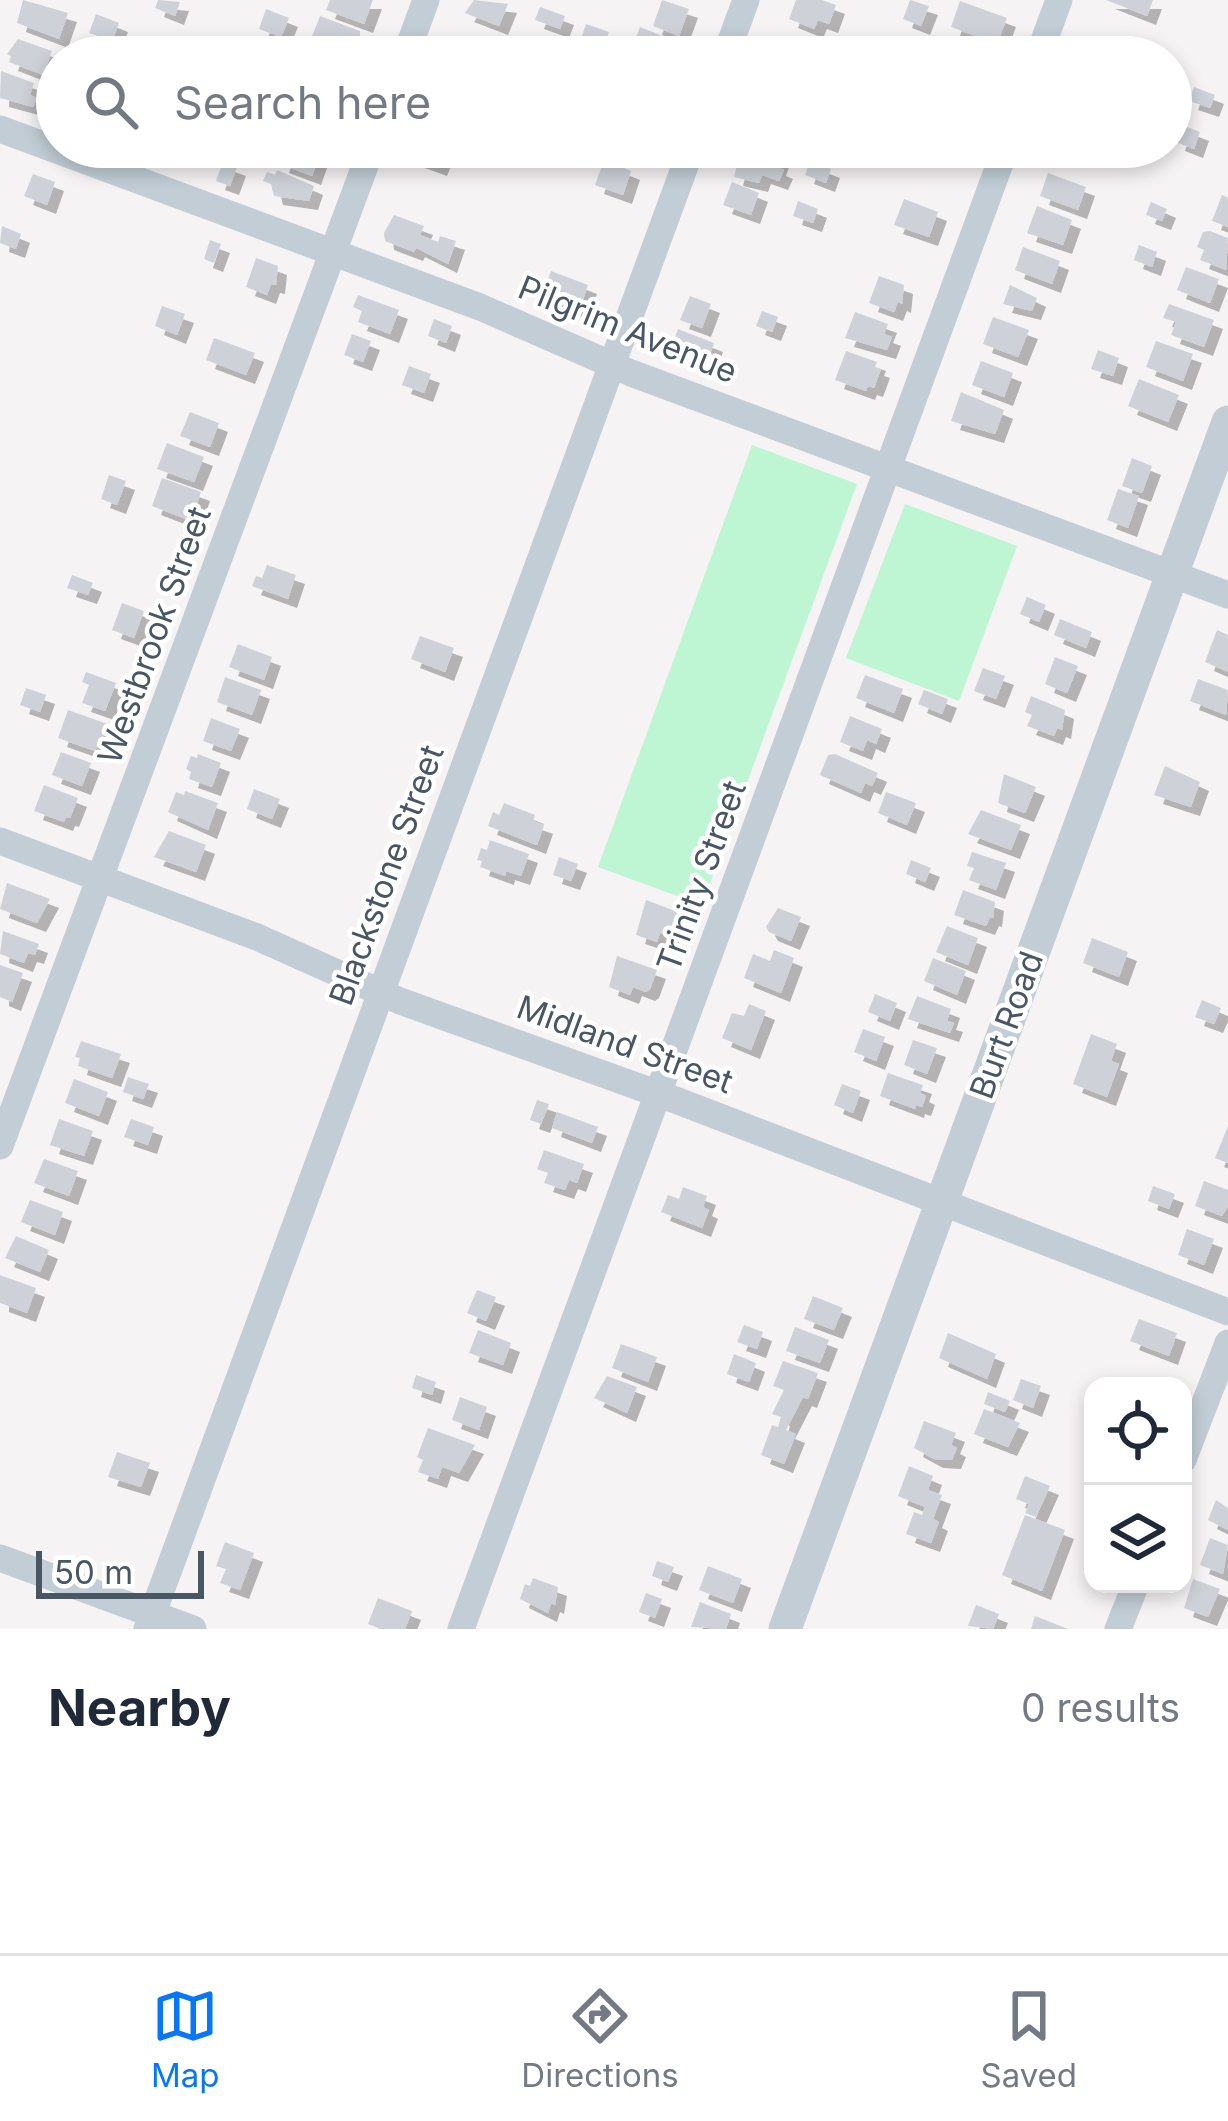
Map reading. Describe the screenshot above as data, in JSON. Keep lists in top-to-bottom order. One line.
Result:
{"streets":{"street":["Pilgrim Avenue","Westbrook Street","Blackstone Street","Trinity Street","Burt Road","Midland Street"]},"crossings":[["Pilgrim Avenue","Westbrook Street"],["Pilgrim Avenue","Blackstone Street"],["Pilgrim Avenue","Trinity Street"],["Pilgrim Avenue","Burt Road"],["Westbrook Street","Midland Street"],["Blackstone Street","Midland Street"],["Trinity Street","Midland Street"],["Burt Road","Midland Street"]],"scale_bar":"50 m","page":{"search":"Search here","scale":"50 m","heading":["Nearby","0 results"],"nav":["Map","Directions","Saved"]}}
